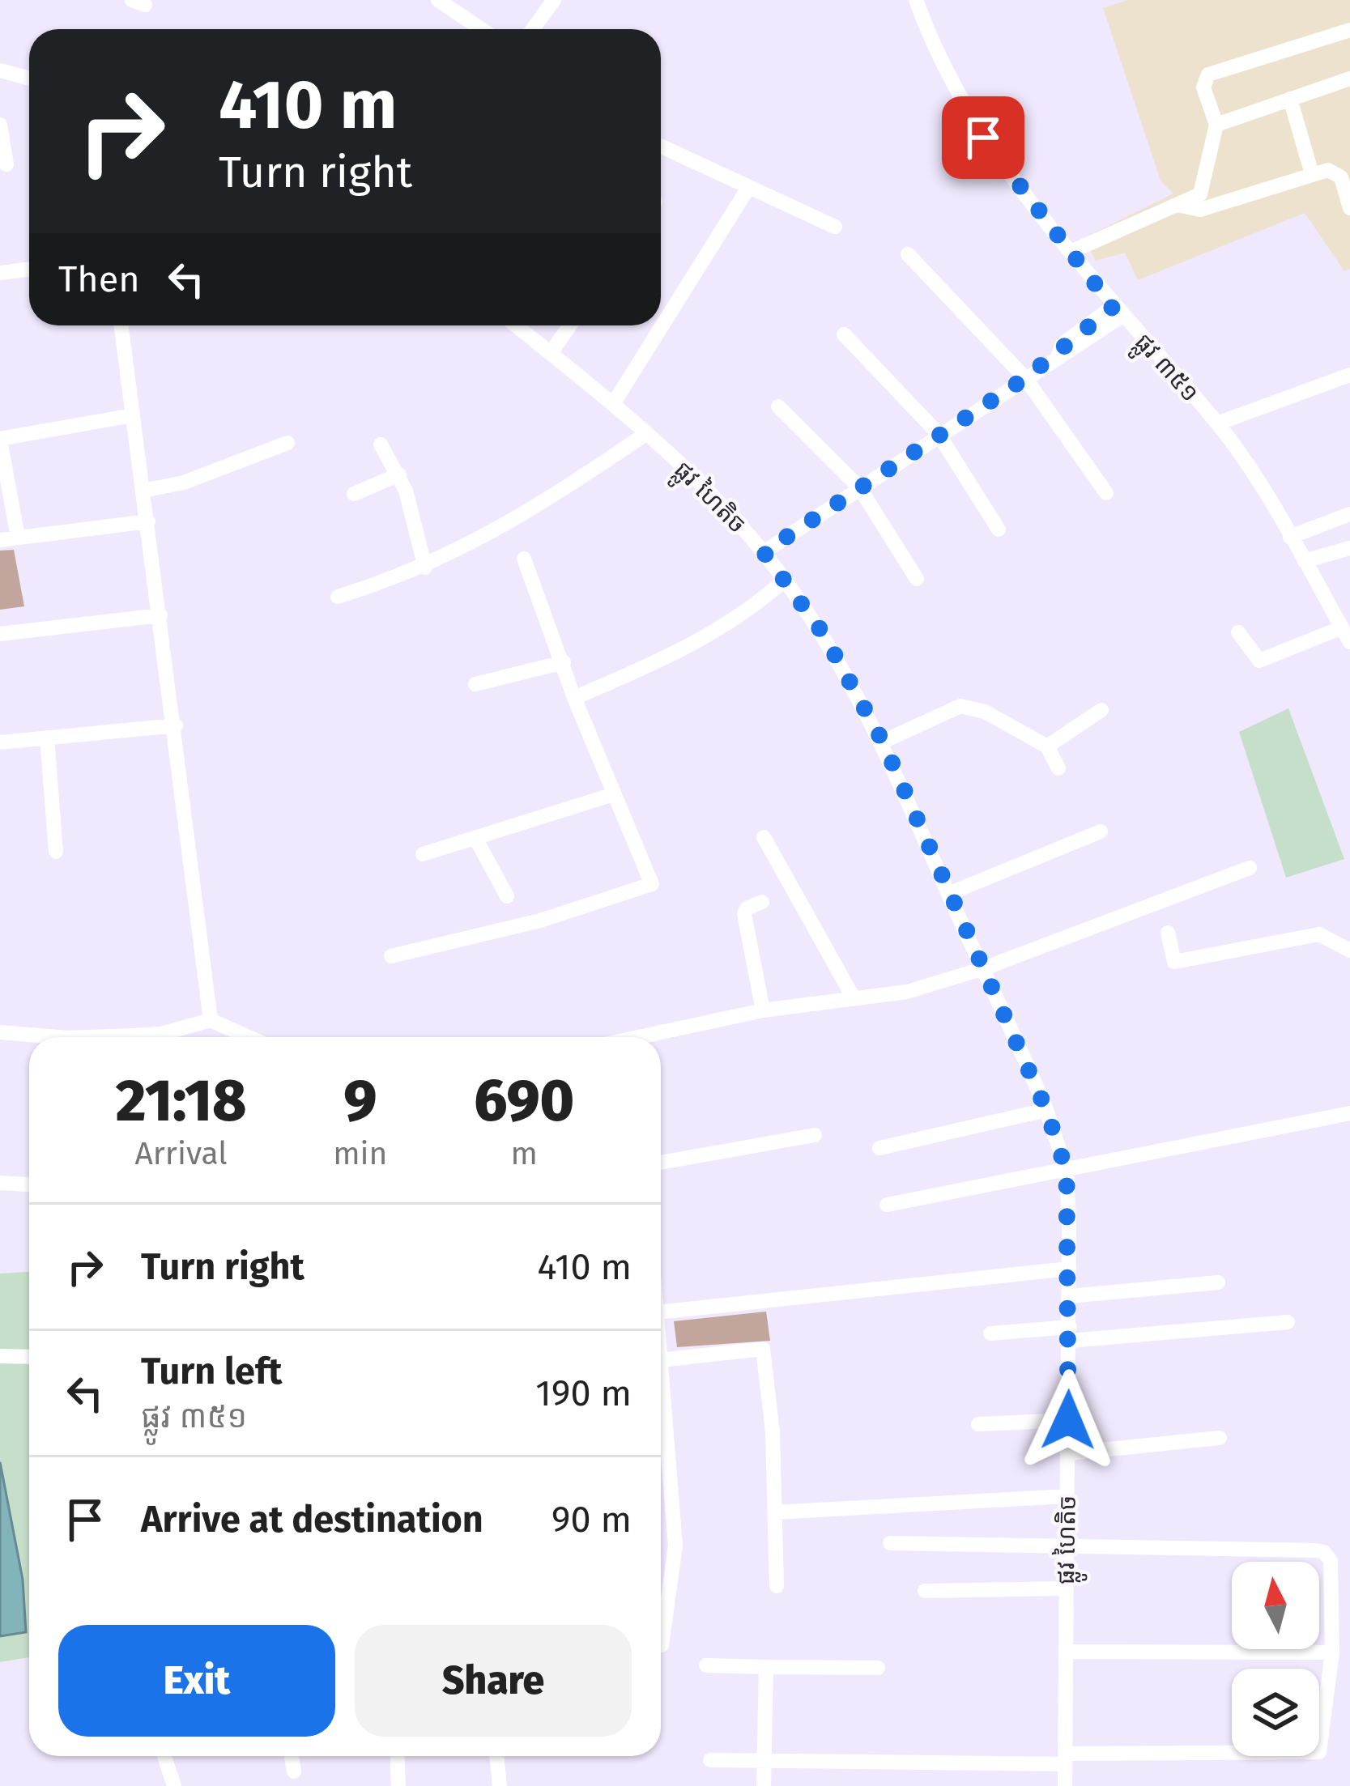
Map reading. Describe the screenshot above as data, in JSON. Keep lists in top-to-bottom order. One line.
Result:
{"streets":{"street":["ផ្លូវ ៣៥១","ផ្លូវ ហៃតិច"]},"north":"top","page":{"turn":["410 m","Turn right"],"then":"Then","eta":["21:18","Arrival","9","min","690","m"],"list":[{"name":"Turn right","value":"410 m"},{"name":"Turn left","note":"ផ្លូវ ៣៥១","value":"190 m"},{"name":"Arrive at destination","value":"90 m"}],"buttons":["Exit","Share"]}}
